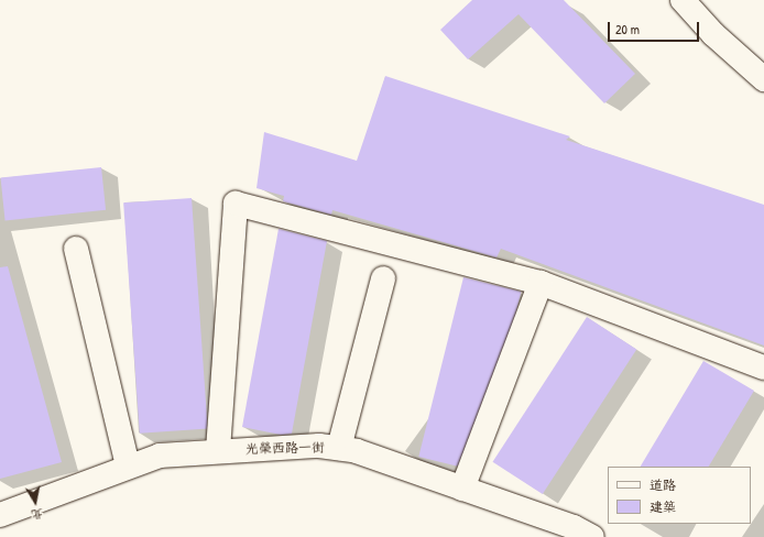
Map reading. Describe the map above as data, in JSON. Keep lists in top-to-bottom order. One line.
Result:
{"streets":{"street":["光榮西路一街"]},"legend":["道路","建築"],"scale_bar":"20 m","north":"bottom"}
